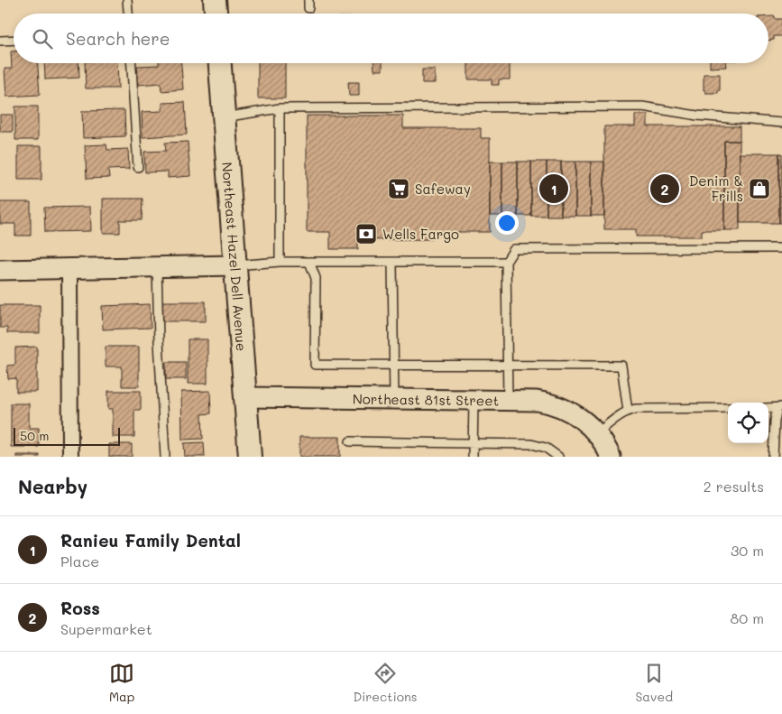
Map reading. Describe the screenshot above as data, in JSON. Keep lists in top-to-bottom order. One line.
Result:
{"streets":{"main road":["Northeast Hazel Dell Avenue"],"street":["Northeast 81st Street"]},"crossings":[["Northeast Hazel Dell Avenue","Northeast 81st Street"]],"places":{"supermarket":["Safeway"],"shop":["Denim & Frills"],"bank":["Wells Fargo"]},"scale_bar":"50 m","page":{"search":"Search here","pins":["1","2"],"scale":"50 m","heading":["Nearby","2 results"],"list":[{"mark":"1","name":"Ranieu Family Dental","note":"Place","value":"30 m"},{"mark":"2","name":"Ross","note":"Supermarket","value":"80 m"}],"nav":["Map","Directions","Saved"]}}
